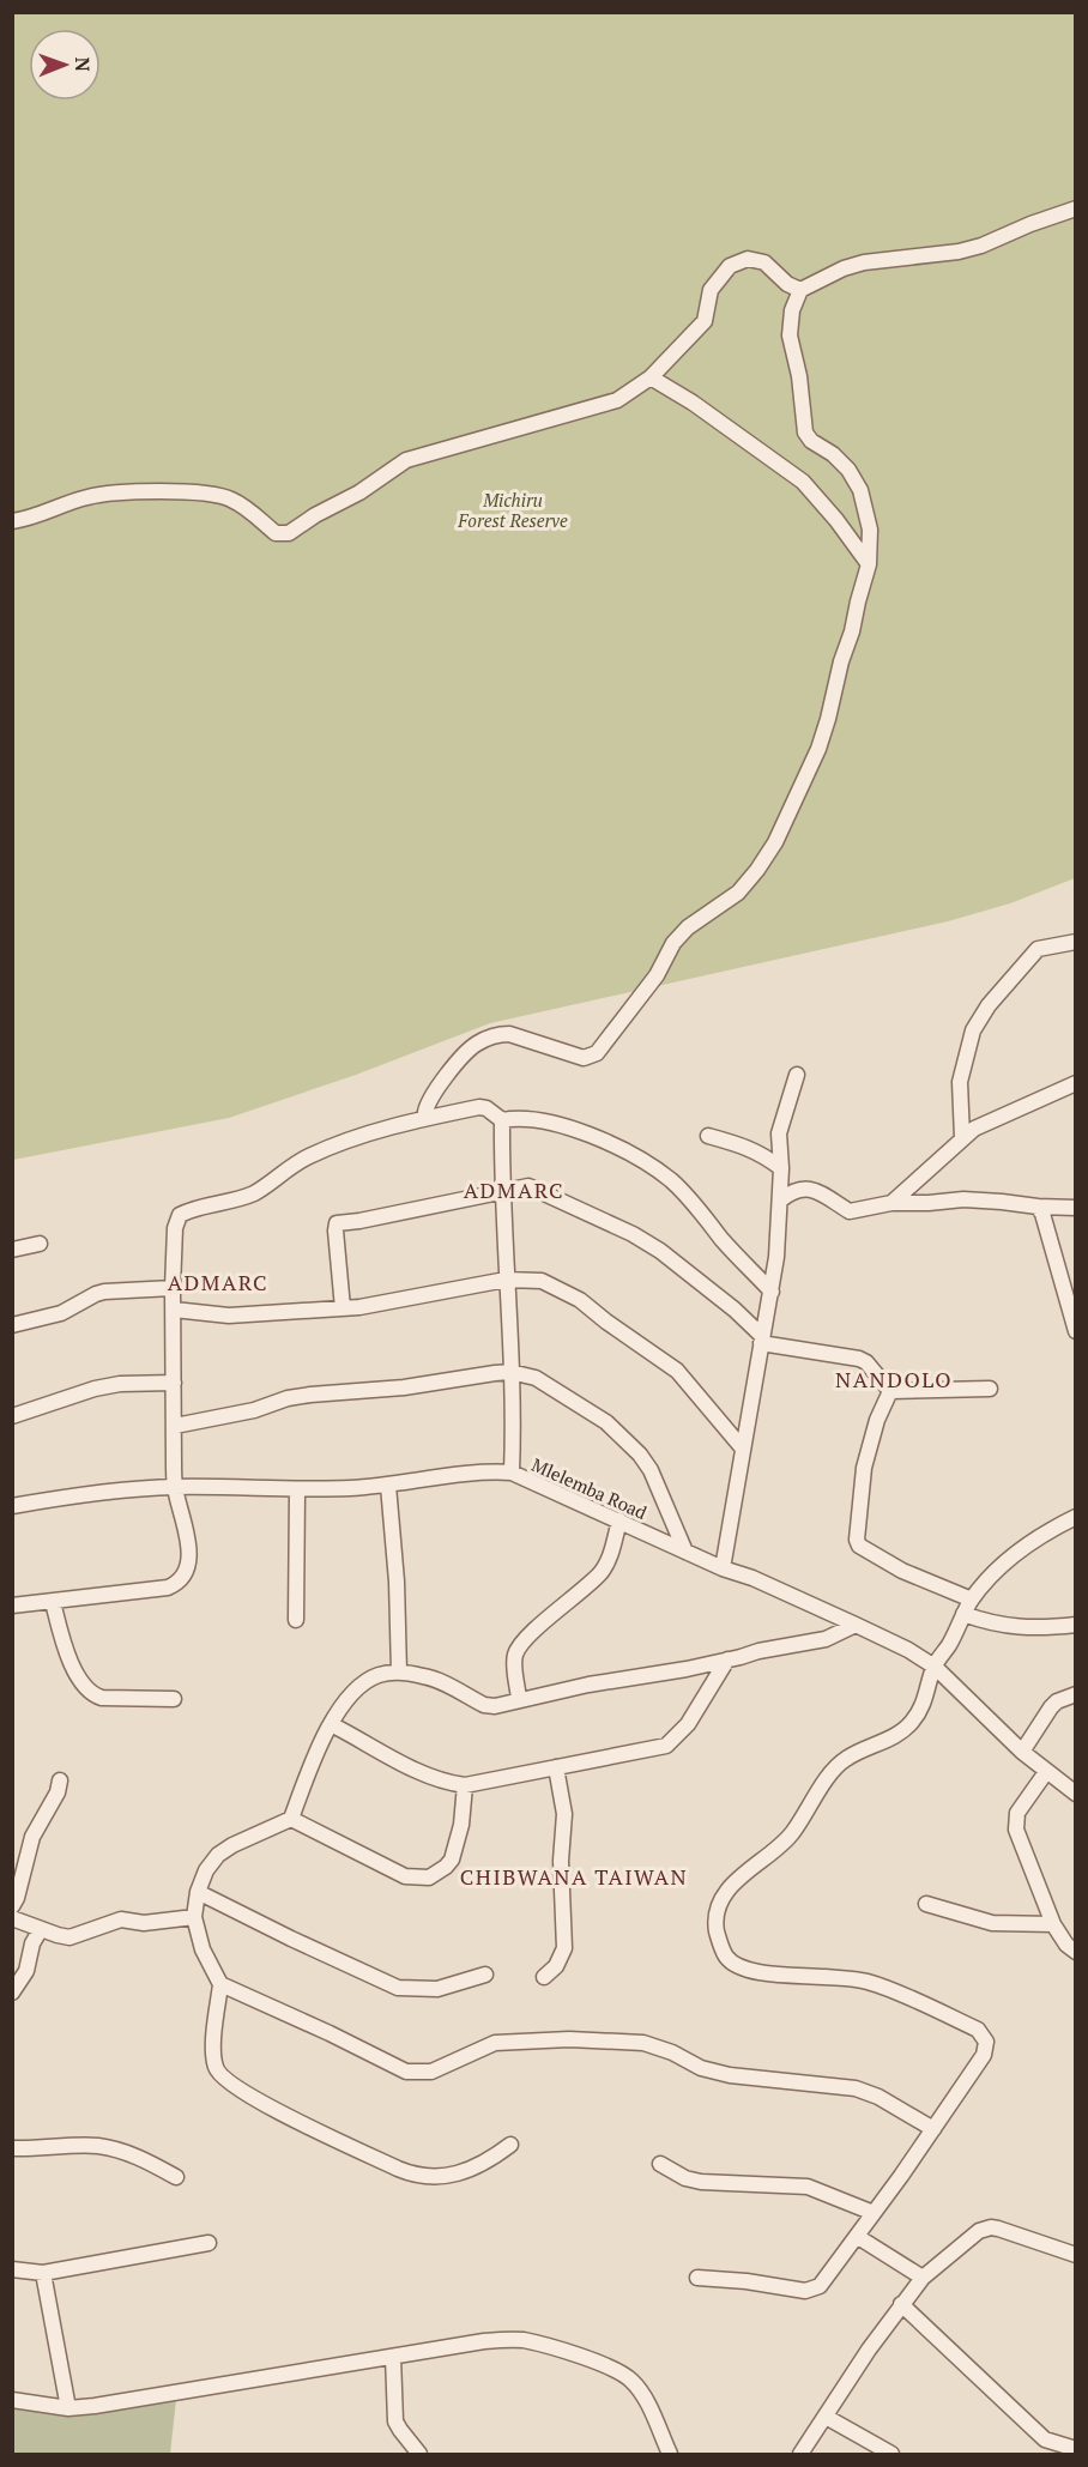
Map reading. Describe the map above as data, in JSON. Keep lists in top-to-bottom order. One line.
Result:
{"streets":{"street":["Mlelemba Road"]},"districts":["ADMARC","ADMARC","NANDOLO","CHIBWANA TAIWAN"],"parks":["Michiru Forest Reserve"],"north":"right"}
